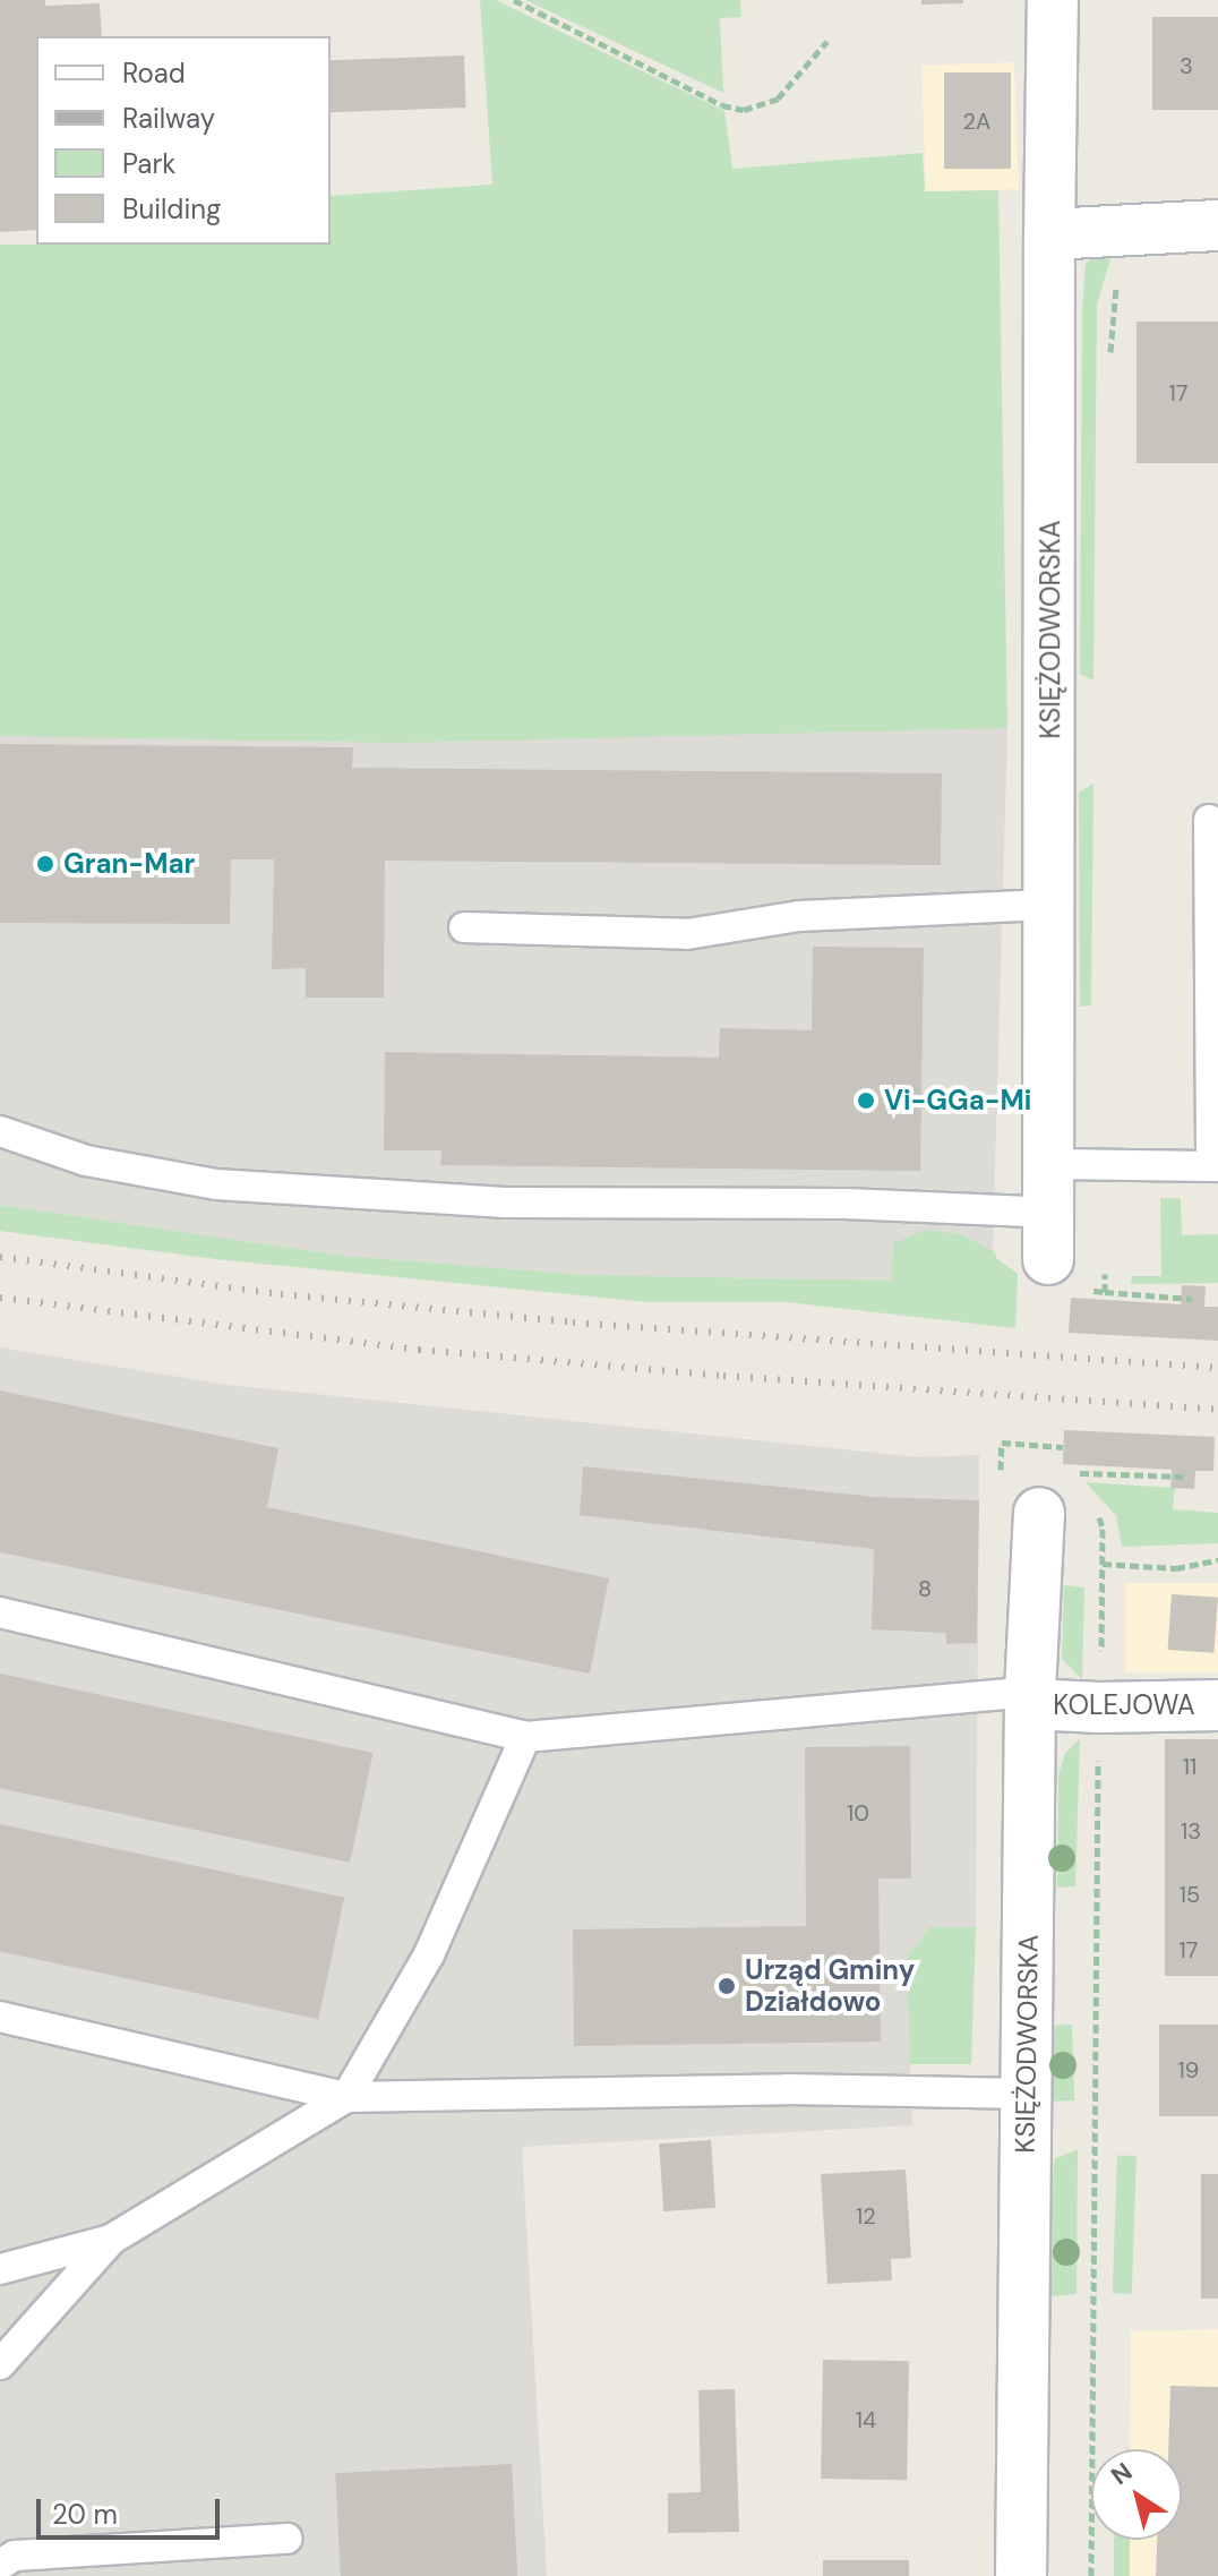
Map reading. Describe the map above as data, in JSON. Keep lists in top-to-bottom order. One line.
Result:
{"streets":{"street":["KSIĘŻODWORSKA","KOLEJOWA"]},"crossings":[["KSIĘŻODWORSKA","KOLEJOWA"]],"places":["Gran-Mar","Vi-GGa-Mi","Urząd Gminy Działdowo"],"house_numbers":["3","2A","17","8","11","10","13","15","17","19","12","14"],"legend":["Road","Railway","Park","Building"],"scale_bar":"20 m","north":"top left"}
